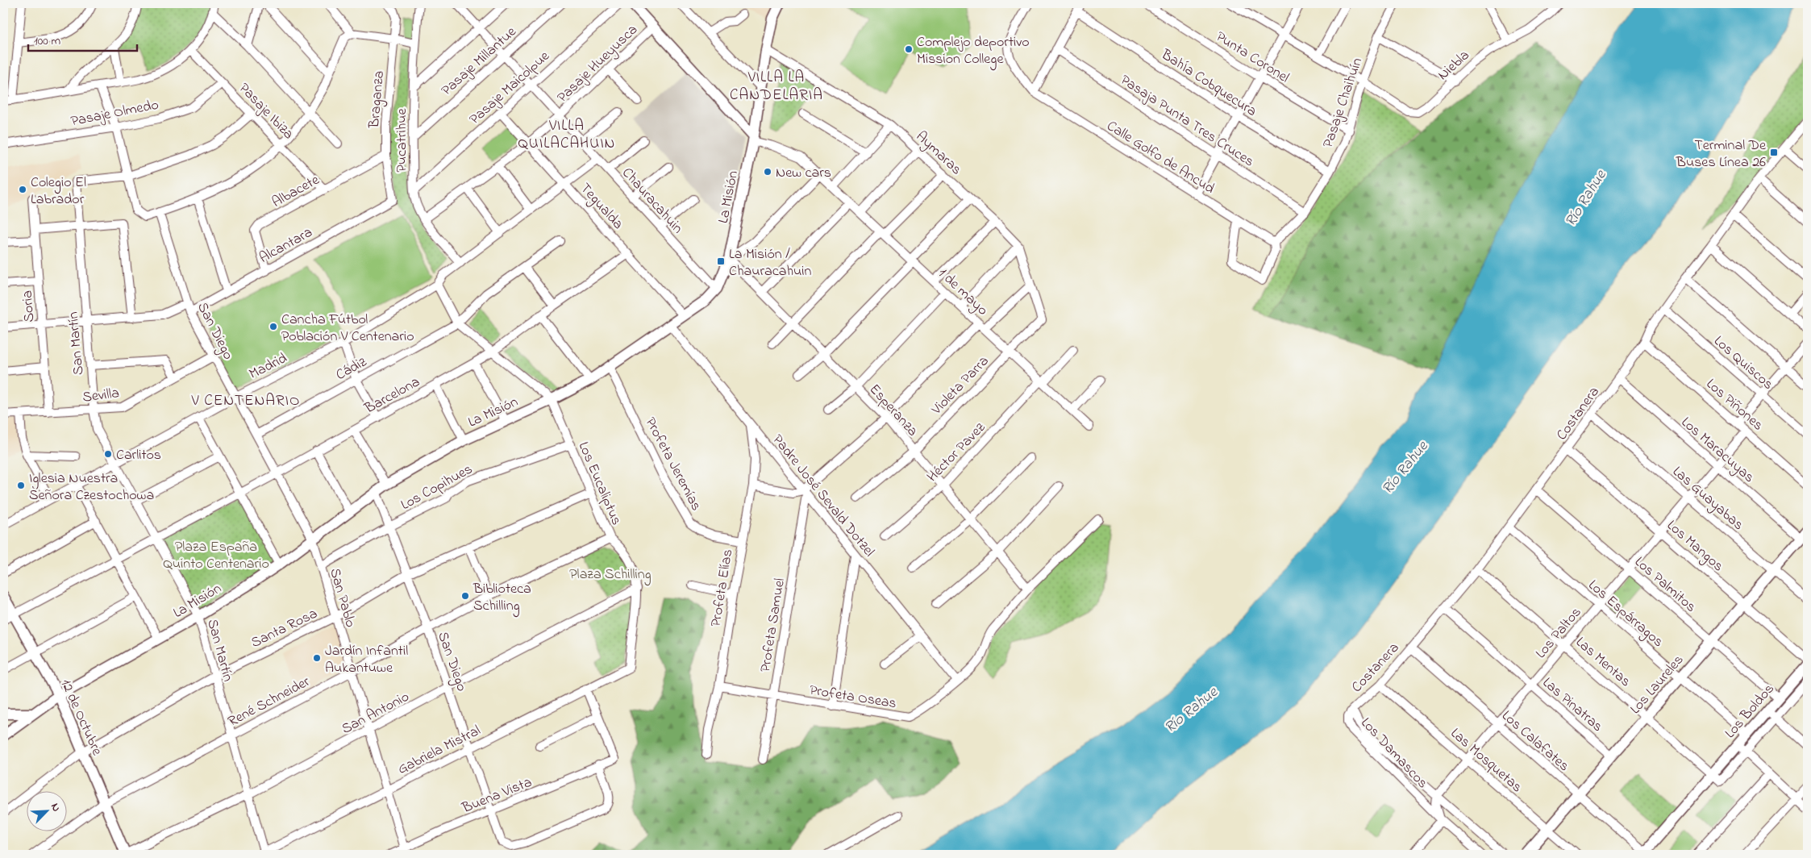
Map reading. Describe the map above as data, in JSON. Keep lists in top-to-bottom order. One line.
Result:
{"streets":{"street":["Punta Coronel","Pasaje Millantue","Pasaje Hueyusca","Niebla","BahÍa Cobquecura","Pasaje Maicolpue","Braganza","Pasaje Chaihuín","Pasaje Ibiza","Pasaje Olmedo","Pasaja Punta Tres Cruces","Pucatrihue","Aymaras","Calle Golfo de Ancud","Albacete","La Misión","Chauracahuin","Tegualda","Alcantara","1 de mayo","Soria","San Diego","San Martín","Los Quiscos","Madrid","Cádiz","Violeta Parra","Sevilla","Barcelona","Los Piñones","Esperanza","Costanera","Los Maracuyas","Héctor Pavez","Profeta Jeremías","Los Eucaliptus","Los Copihues","Padre José Sevald Dotzel","Las Guayabas","Los Mangos","Los Palmitos","Profeta Elías","San Pablo","Los Espárragos","Profeta Samuel","Santa Rosa","Los Paltos","Las Mentas","Los Laureles","Profeta Oseas","René Schneider","Las Pinatras","Los Boldos","San Antonio","12 de Octubre","Los Calafates","Gabriela Mistral","Los Damascos","Las Mosquetas","Buena Vista"]},"crossings":[["Punta Coronel","Pasaje Chaihuín"],["Pasaje Millantue","Pucatrihue"],["Pasaje Millantue","Chauracahuin"],["Pasaje Hueyusca","Pucatrihue"],["Pasaje Hueyusca","Chauracahuin"],["Pasaje Hueyusca","Tegualda"],["Niebla","Pasaje Chaihuín"],["BahÍa Cobquecura","Pasaje Chaihuín"],["Pasaje Maicolpue","Pucatrihue"],["Pasaje Maicolpue","Chauracahuin"],["Pasaje Maicolpue","Tegualda"],["Braganza","Albacete"],["Braganza","Alcantara"],["Pasaje Chaihuín","Pasaja Punta Tres Cruces"],["Pasaje Chaihuín","Calle Golfo de Ancud"],["Pasaje Ibiza","Pasaje Olmedo"],["Pasaje Ibiza","Albacete"],["Aymaras","La Misión"],["Aymaras","Violeta Parra"],["Albacete","Alcantara"],["La Misión","Chauracahuin"],["La Misión","Tegualda"],["La Misión","1 de mayo"],["La Misión","San Diego"],["La Misión","San Martín"],["La Misión","Esperanza"],["La Misión","Profeta Jeremías"],["La Misión","Los Eucaliptus"],["La Misión","Padre José Sevald Dotzel"],["La Misión","San Pablo"],["La Misión","12 de Octubre"],["Tegualda","Barcelona"],["Alcantara","San Diego"],["1 de mayo","Violeta Parra"],["1 de mayo","Héctor Pavez"],["Soria","Sevilla"],["San Diego","Madrid"],["San Diego","Cádiz"],["San Diego","Sevilla"],["San Diego","Barcelona"],["San Diego","Los Copihues"],["San Diego","San Pablo"],["San Diego","Santa Rosa"],["San Diego","René Schneider"],["San Diego","San Antonio"],["San Diego","Gabriela Mistral"],["San Diego","Buena Vista"],["San Martín","Madrid"],["San Martín","Sevilla"],["San Martín","Barcelona"],["San Martín","Santa Rosa"],["San Martín","René Schneider"],["San Martín","San Antonio"],["San Martín","Gabriela Mistral"],["Los Quiscos","Costanera"],["Violeta Parra","Esperanza"],["Barcelona","12 de Octubre"],["Los Piñones","Costanera"],["Los Piñones","Los Paltos"],["Esperanza","Héctor Pavez"],["Esperanza","Profeta Oseas"],["Costanera","Los Maracuyas"],["Costanera","Las Guayabas"],["Costanera","Los Mangos"],["Costanera","Los Palmitos"],["Costanera","Los Espárragos"],["Costanera","Las Mentas"],["Costanera","Las Pinatras"],["Costanera","Los Calafates"],["Costanera","Los Damascos"],["Costanera","Las Mosquetas"],["Los Maracuyas","Los Paltos"],["Los Maracuyas","Los Laureles"],["Profeta Jeremías","Profeta Elías"],["Los Eucaliptus","Los Copihues"],["Los Eucaliptus","Santa Rosa"],["Los Eucaliptus","René Schneider"],["Los Eucaliptus","San Antonio"],["Los Eucaliptus","Gabriela Mistral"],["Los Copihues","San Pablo"],["Padre José Sevald Dotzel","Profeta Elías"],["Padre José Sevald Dotzel","Profeta Samuel"],["Padre José Sevald Dotzel","Profeta Oseas"],["Las Guayabas","Los Paltos"],["Las Guayabas","Los Laureles"],["Los Mangos","Los Paltos"],["Los Mangos","Los Laureles"],["Los Palmitos","Los Paltos"],["Los Palmitos","Los Laureles"],["Los Palmitos","Los Boldos"],["Profeta Elías","Profeta Oseas"],["San Pablo","Santa Rosa"],["San Pablo","René Schneider"],["San Pablo","San Antonio"],["San Pablo","Gabriela Mistral"],["San Pablo","Buena Vista"],["Los Espárragos","Los Paltos"],["Los Espárragos","Los Laureles"],["Los Espárragos","Los Boldos"],["Profeta Samuel","Profeta Oseas"],["Santa Rosa","12 de Octubre"],["Los Paltos","Las Mentas"],["Los Paltos","Las Pinatras"],["Los Paltos","Los Calafates"],["Los Paltos","Los Damascos"],["Los Paltos","Las Mosquetas"],["Las Mentas","Los Laureles"],["Las Mentas","Los Boldos"],["Los Laureles","Las Pinatras"],["Los Laureles","Los Calafates"],["Los Laureles","Las Mosquetas"],["René Schneider","12 de Octubre"],["Los Boldos","Los Calafates"],["San Antonio","12 de Octubre"]],"districts":["VILLA LA CANDELARIA","VILLA QUILACAHUIN","V CENTENARIO"],"water":["Río Rahue"],"parks":["Plaza España Quinto Centenario","Plaza Schilling"],"places":{"other":["Complejo deportivo Mission College","New cars","Colegio El Labrador","Cancha Fútbol Población V Centenario","Carlitos","Iglesia Nuestra Señora Czestochowa","Biblioteca Schilling","Jardín Infantil Aukantuwe"],"transit":["Terminal De Buses Línea 26","La Misión / Chauracahuin"]},"scale_bar":"100 m","north":"top right"}
